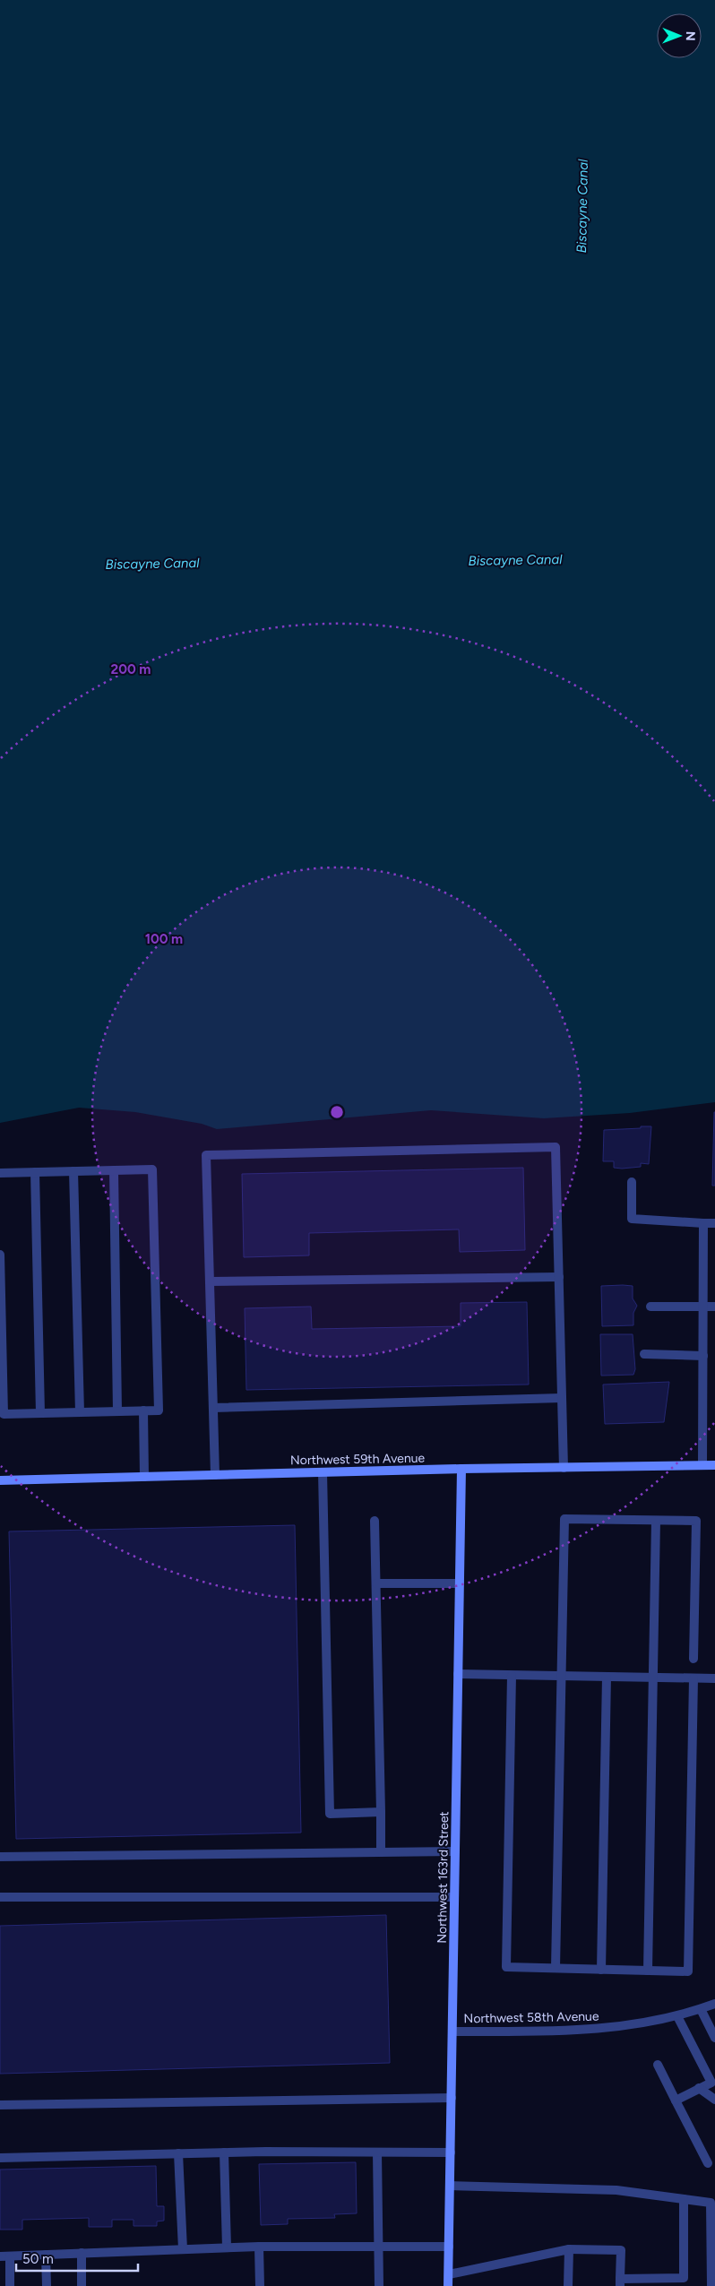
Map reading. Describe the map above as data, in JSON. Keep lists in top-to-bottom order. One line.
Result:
{"streets":{"street":["Northwest 59th Avenue","Northwest 163rd Street","Northwest 58th Avenue"]},"crossings":[["Northwest 59th Avenue","Northwest 163rd Street"],["Northwest 163rd Street","Northwest 58th Avenue"]],"water":["Biscayne Canal"],"scale_bar":"50 m","north":"right","rings":["200 m","100 m"]}
